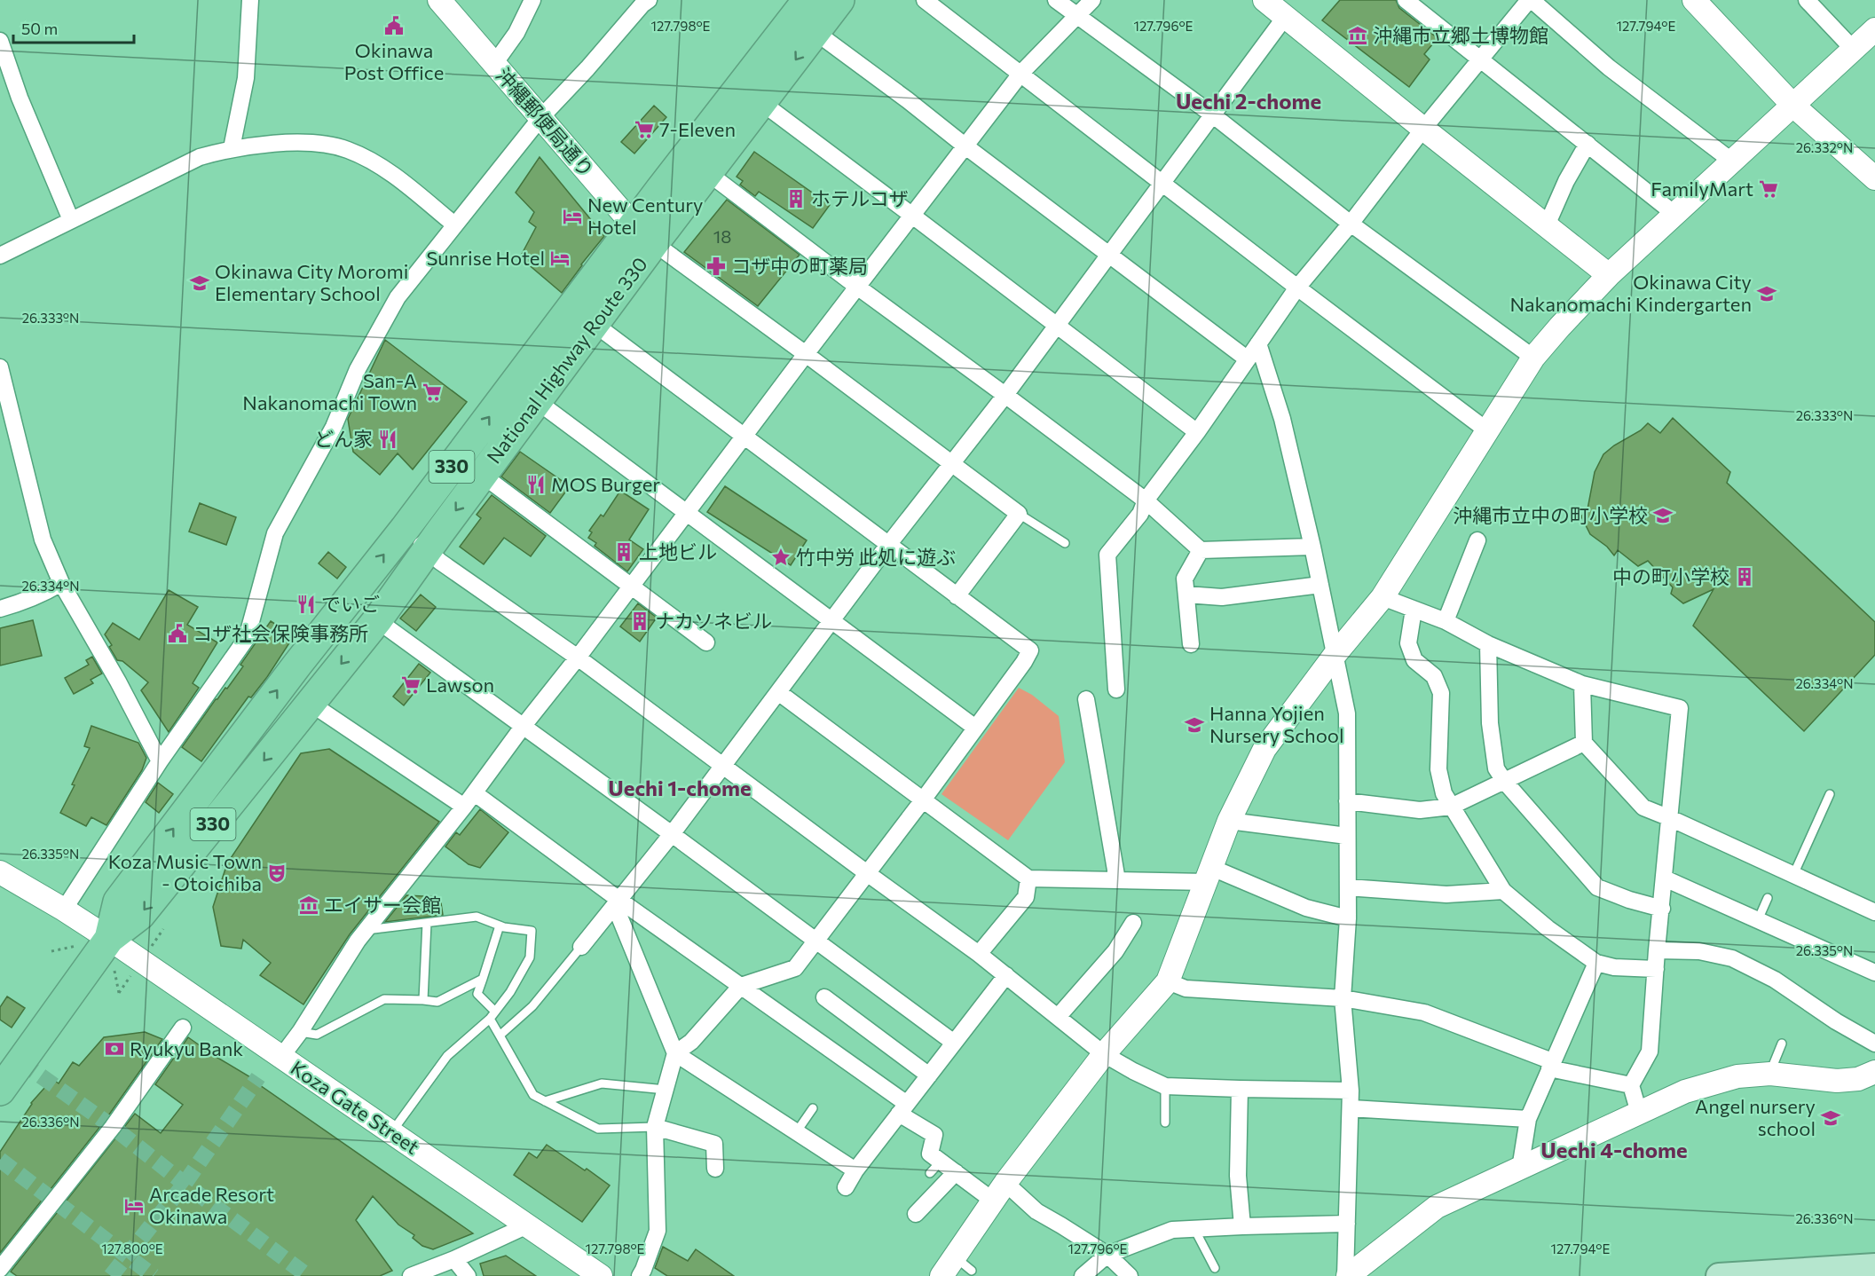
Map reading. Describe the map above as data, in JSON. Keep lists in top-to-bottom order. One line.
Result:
{"streets":{"highway":["National Highway Route 330","330"],"street":["沖縄郵便局通り","Koza Gate Street"]},"crossings":[["沖縄郵便局通り","National Highway Route 330"],["National Highway Route 330","Koza Gate Street"]],"districts":["Uechi 2-chome","Uechi 1-chome","Uechi 4-chome"],"places":{"public building":["Okinawa Post Office","コザ社会保険事務所"],"museum":["沖縄市立郷土博物館","エイサー会館"],"supermarket":["7-Eleven","FamilyMart","San-A Nakanomachi Town","Lawson"],"building":["ホテルコザ","上地ビル","中の町小学校","ナカソネビル"],"hotel":["New Century Hotel","Sunrise Hotel","Arcade Resort Okinawa"],"pharmacy":["コザ中の町薬局"],"school or university":["Okinawa City Moromi Elementary School","Okinawa City Nakanomachi Kindergarten","沖縄市立中の町小学校","Hanna Yojien Nursery School","Angel nursery school"],"restaurant":["どん家","MOS Burger","でいご"],"place":["竹中労 此処に遊ぶ"],"theatre":["Koza Music Town - Otoichiba"],"bank":["Ryukyu Bank"]},"house_numbers":["18"],"scale_bar":"50 m","coordinates":["127.798°E","127.796°E","127.794°E","26.332°N","26.333°N","26.334°N","26.335°N","26.336°N","127.800°E"]}
